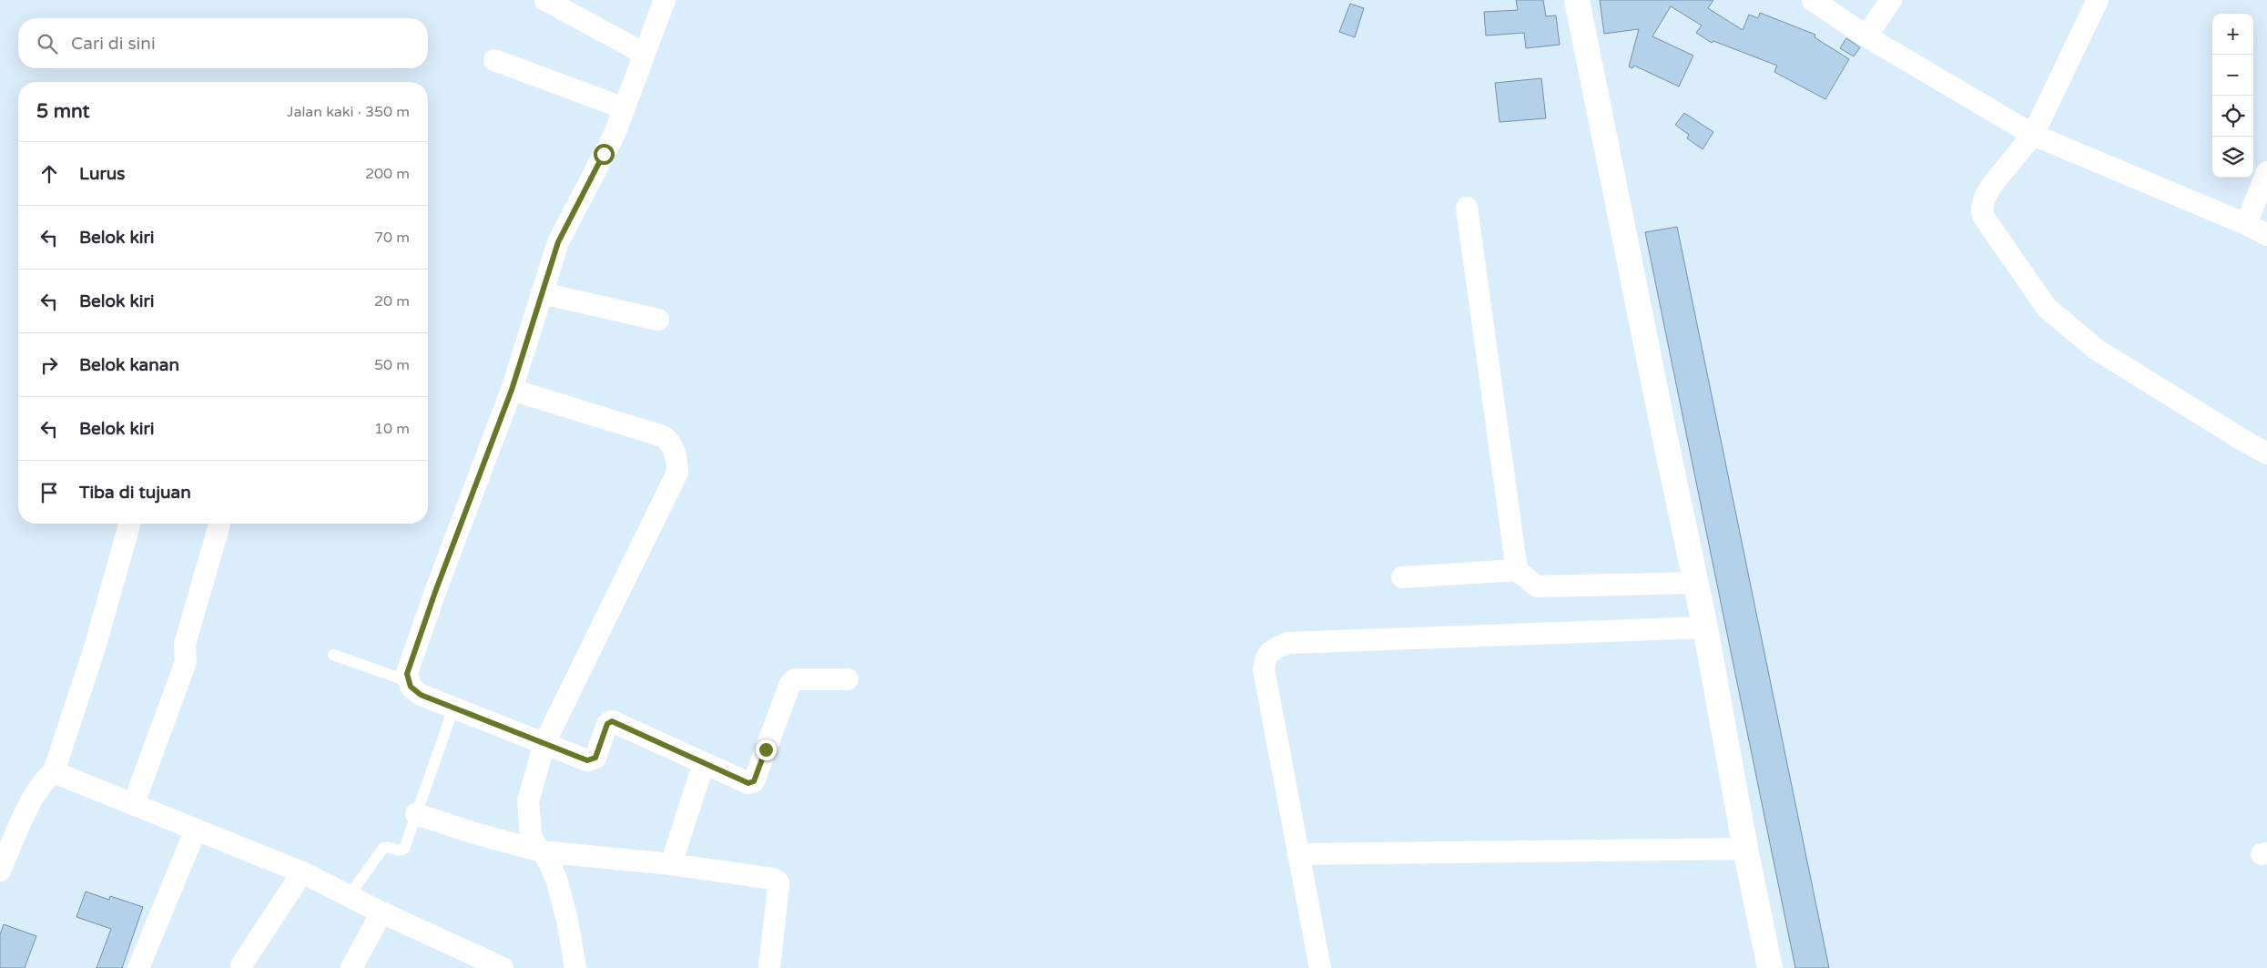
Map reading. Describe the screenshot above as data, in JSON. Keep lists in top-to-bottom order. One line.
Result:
{"page":{"map_buttons":["+","−"],"search":"Cari di sini","heading":["5 mnt","Jalan kaki · 350 m"],"list":[["Lurus","200 m"],["Belok kiri","70 m"],["Belok kiri","20 m"],["Belok kanan","50 m"],["Belok kiri","10 m"],"Tiba di tujuan"]}}
